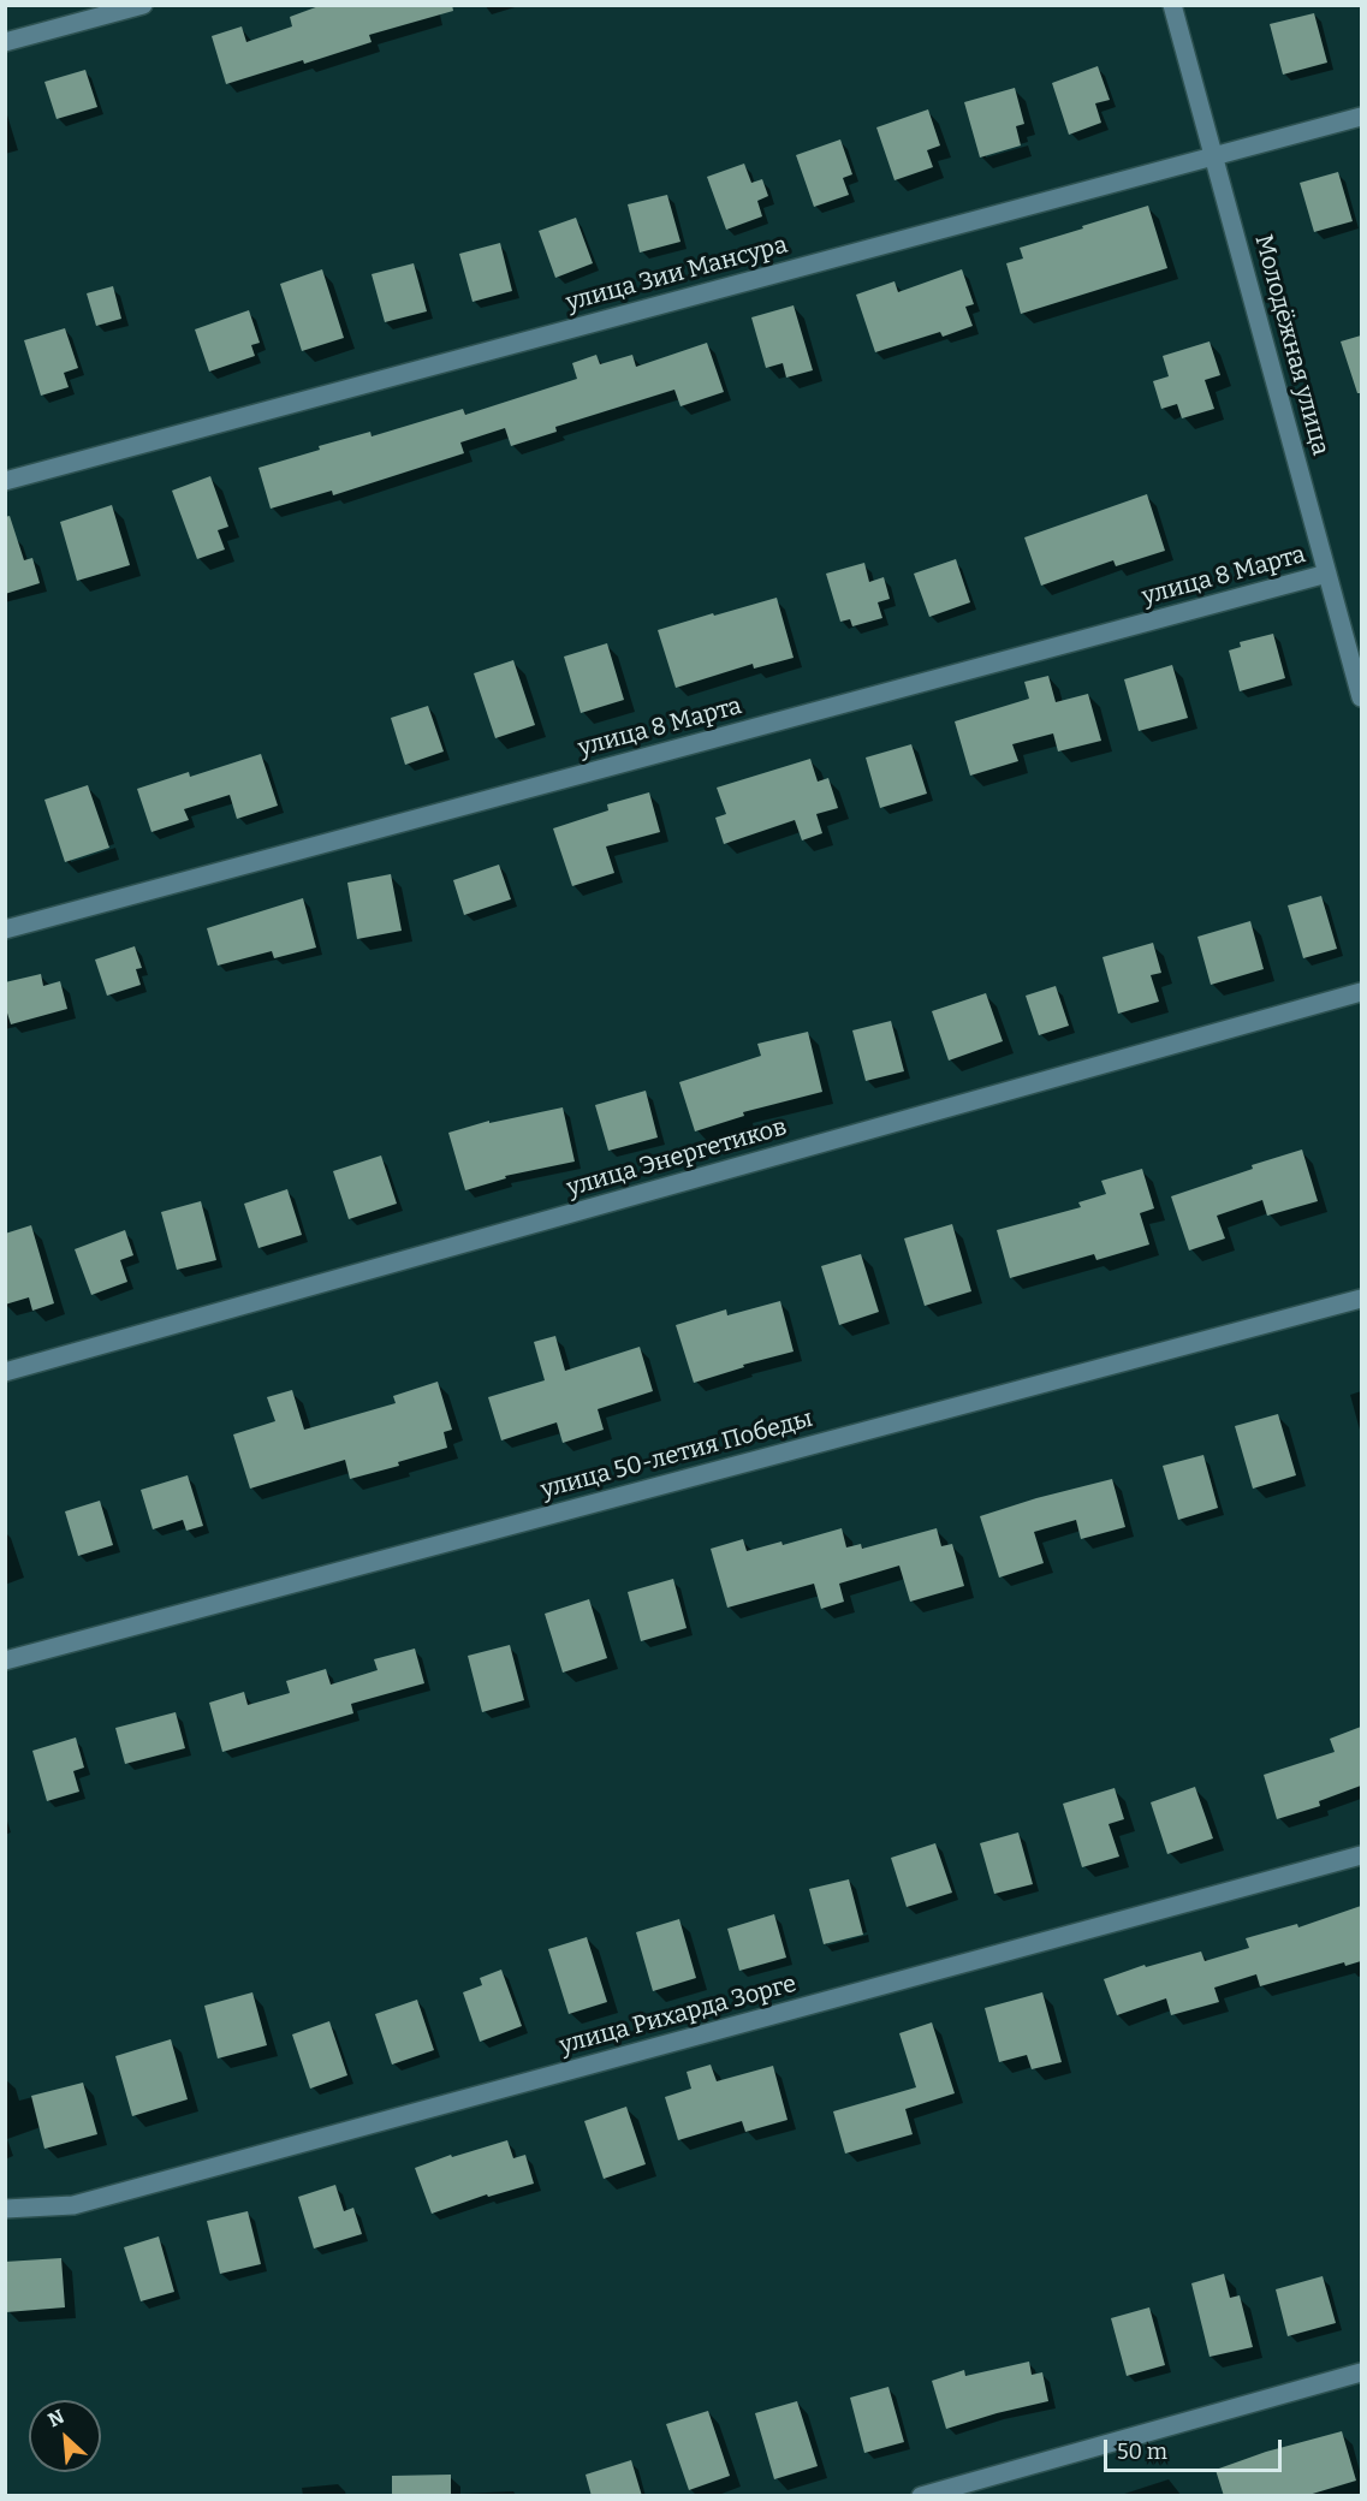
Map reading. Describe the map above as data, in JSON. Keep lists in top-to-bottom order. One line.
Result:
{"streets":{"street":["улица Зии Мансура","Молодёжная улица","улица 8 Марта","улица Энергетиков","улица 50-летия Победы","улица Рихарда Зорге"]},"crossings":[["улица Зии Мансура","Молодёжная улица"],["Молодёжная улица","улица 8 Марта"]],"scale_bar":"50 m","north":"top left"}
